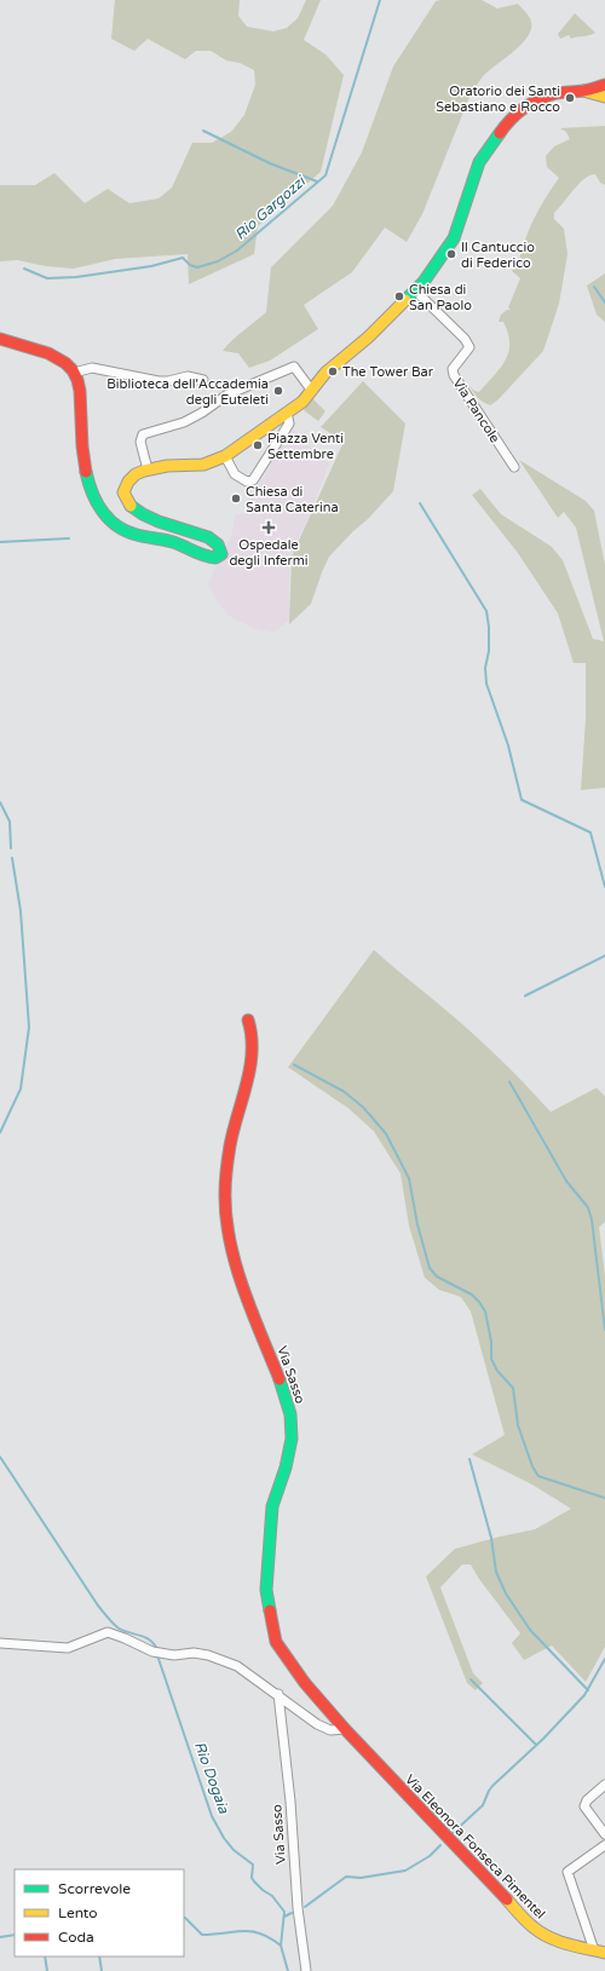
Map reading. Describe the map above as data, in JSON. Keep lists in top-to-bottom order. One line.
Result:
{"streets":{"street":["Via Pancole","Via Sasso","Via Eleonora Fonseca Pimentel"]},"crossings":[["Via Sasso","Via Eleonora Fonseca Pimentel"]],"water":["Rio Gargozzi","Rio Dogaia"],"places":{"other":["Oratorio dei Santi Sebastiano e Rocco","Il Cantuccio di Federico","Chiesa di San Paolo","The Tower Bar","Biblioteca dell'Accademia degli Euteleti","Piazza Venti Settembre","Chiesa di Santa Caterina"],"health":["Ospedale degli Infermi"]},"legend":["Scorrevole","Lento","Coda"]}
